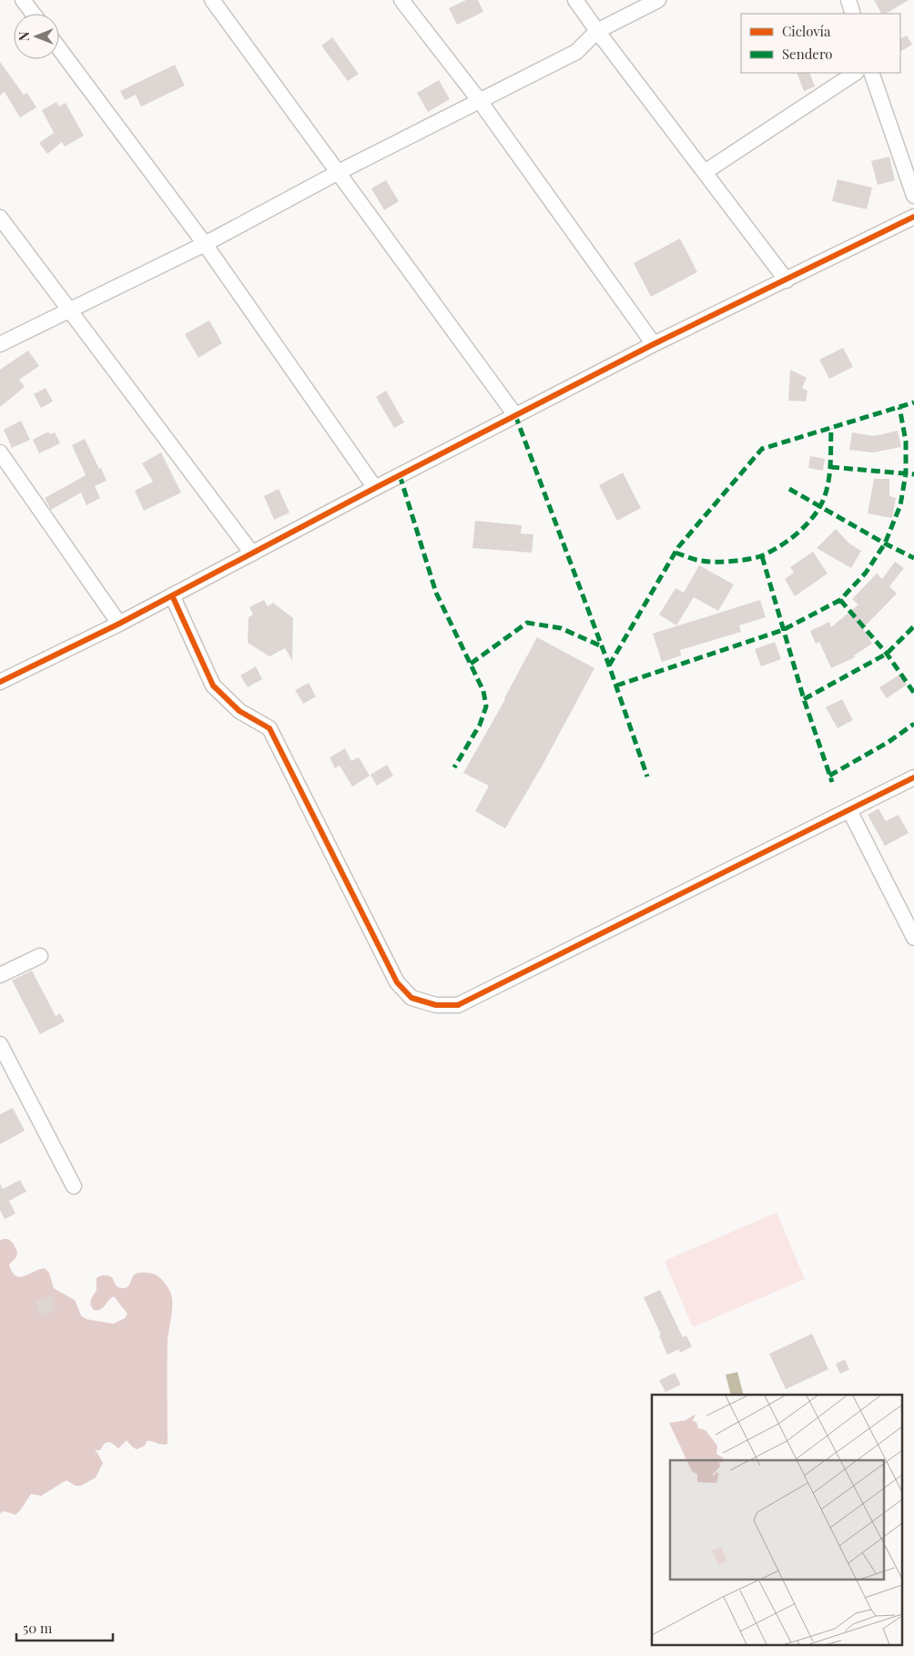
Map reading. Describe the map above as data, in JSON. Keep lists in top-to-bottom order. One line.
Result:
{"legend":["Ciclovía","Sendero"],"scale_bar":"50 m","north":"left"}
